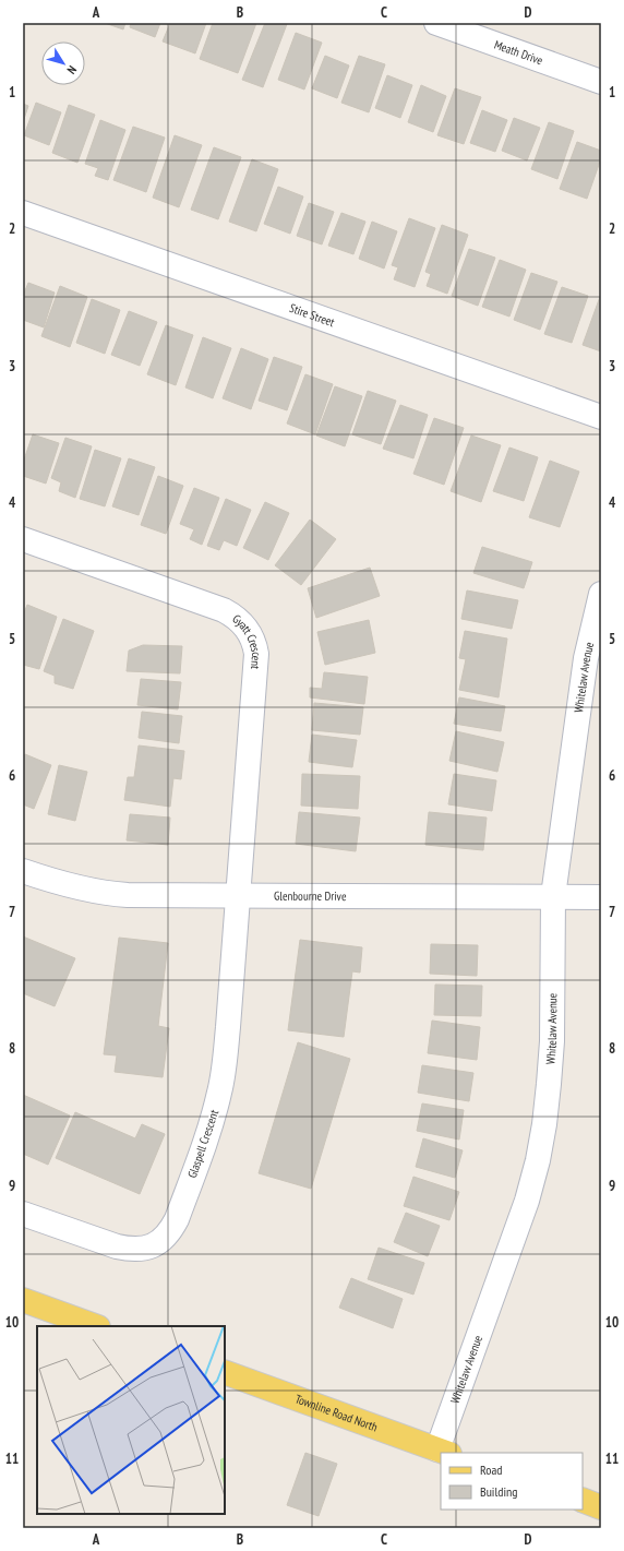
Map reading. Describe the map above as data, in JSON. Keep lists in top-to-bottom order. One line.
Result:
{"streets":{"main road":["Townline Road North"],"street":["Meath Drive","Stire Street","Gyatt Crescent","Whitelaw Avenue","Glenbourne Drive","Glaspell Crescent"]},"crossings":[["Gyatt Crescent","Glenbourne Drive"],["Gyatt Crescent","Glaspell Crescent"],["Whitelaw Avenue","Glenbourne Drive"],["Whitelaw Avenue","Townline Road North"],["Glenbourne Drive","Glaspell Crescent"]],"legend":["Road","Building"],"north":"bottom right","grid":{"columns":["A","B","C","D"],"rows":["1","2","3","4","5","6","7","8","9","10","11"]}}
